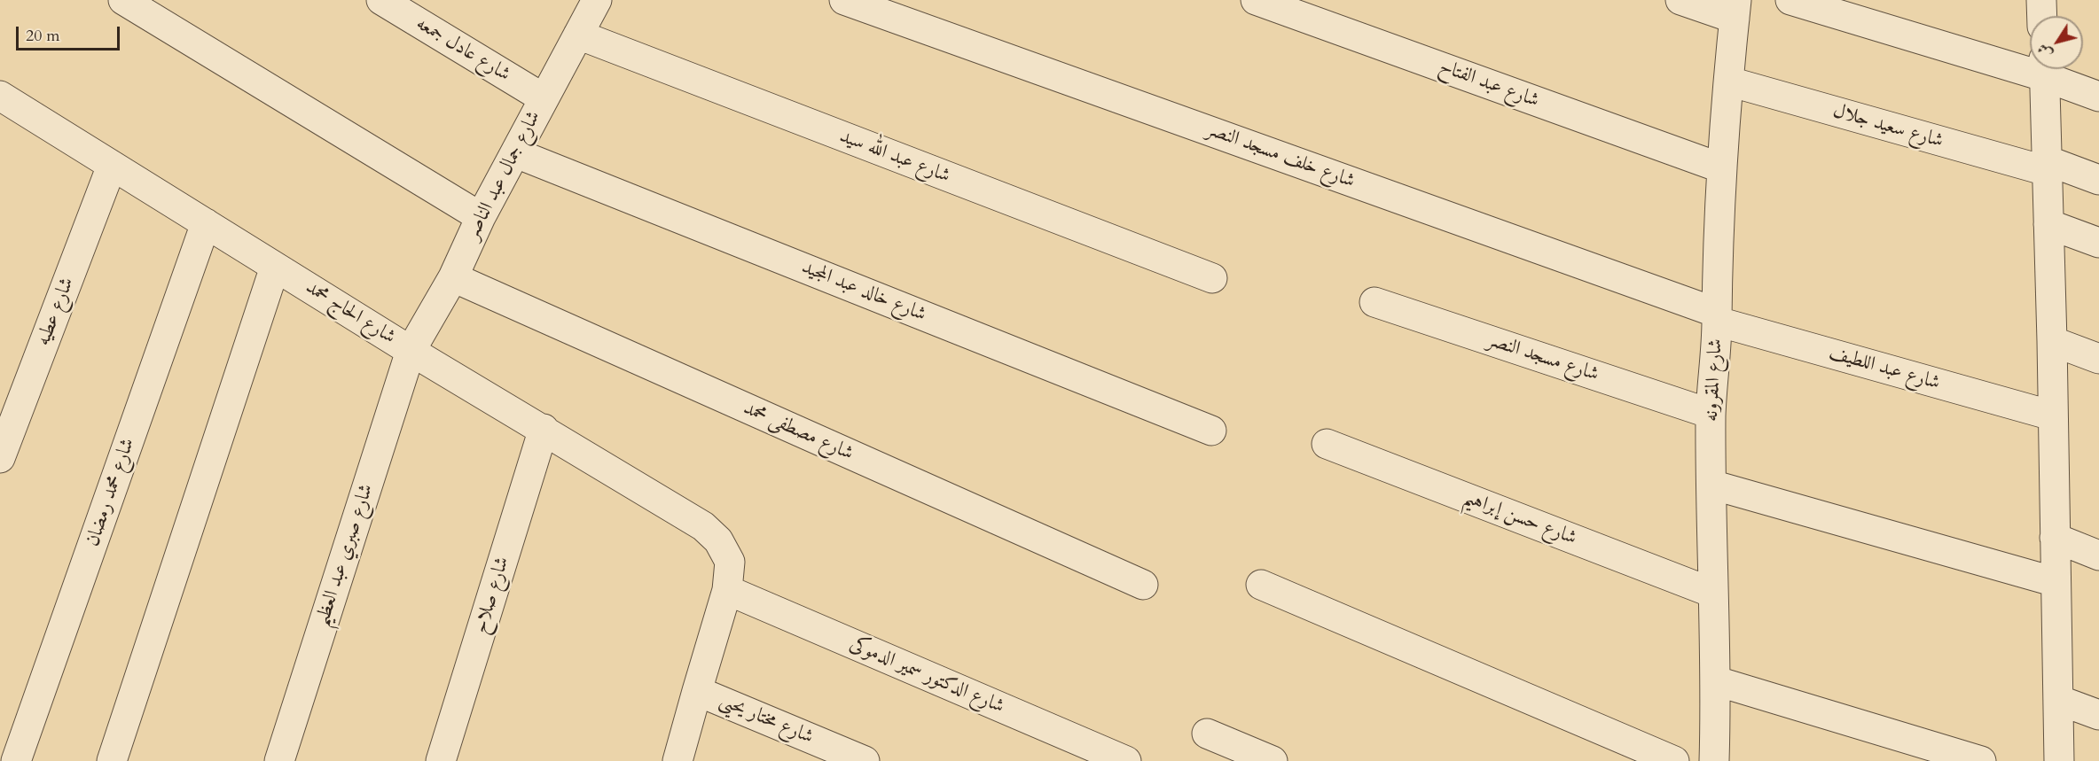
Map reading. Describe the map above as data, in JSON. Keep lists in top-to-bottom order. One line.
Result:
{"streets":{"street":["شارع عادل جمعه","شارع عبد الفتاح","شارع سعيد جلال","شارع خلف مسجد النصر","شارع عبد الله سيد","شارع جمال عبد الناصر","شارع خالد عبد المجيد","شارع عطيه","شارع الحاج محمد","شارع مسجد النصر","شارع عبد اللطيف","شارع المقرونه","شارع مصطفى محمد","شارع محمد رمضان","شارع حسن إبراهيم","شارع صبري عبد العظيم","شارع صلاح","شارع الدكتور سمير الدموكى","شارع مختار يحيى"]},"crossings":[["شارع عادل جمعه","شارع جمال عبد الناصر"],["شارع عبد الفتاح","شارع المقرونه"],["شارع سعيد جلال","شارع المقرونه"],["شارع خلف مسجد النصر","شارع عبد اللطيف"],["شارع خلف مسجد النصر","شارع المقرونه"],["شارع عبد الله سيد","شارع جمال عبد الناصر"],["شارع جمال عبد الناصر","شارع خالد عبد المجيد"],["شارع جمال عبد الناصر","شارع الحاج محمد"],["شارع جمال عبد الناصر","شارع مصطفى محمد"],["شارع جمال عبد الناصر","شارع صبري عبد العظيم"],["شارع عطيه","شارع الحاج محمد"],["شارع الحاج محمد","شارع محمد رمضان"],["شارع الحاج محمد","شارع صبري عبد العظيم"],["شارع الحاج محمد","شارع صلاح"],["شارع الحاج محمد","شارع الدكتور سمير الدموكى"],["شارع الحاج محمد","شارع مختار يحيى"],["شارع مسجد النصر","شارع المقرونه"],["شارع عبد اللطيف","شارع المقرونه"],["شارع المقرونه","شارع حسن إبراهيم"]],"scale_bar":"20 m","north":"bottom left"}
